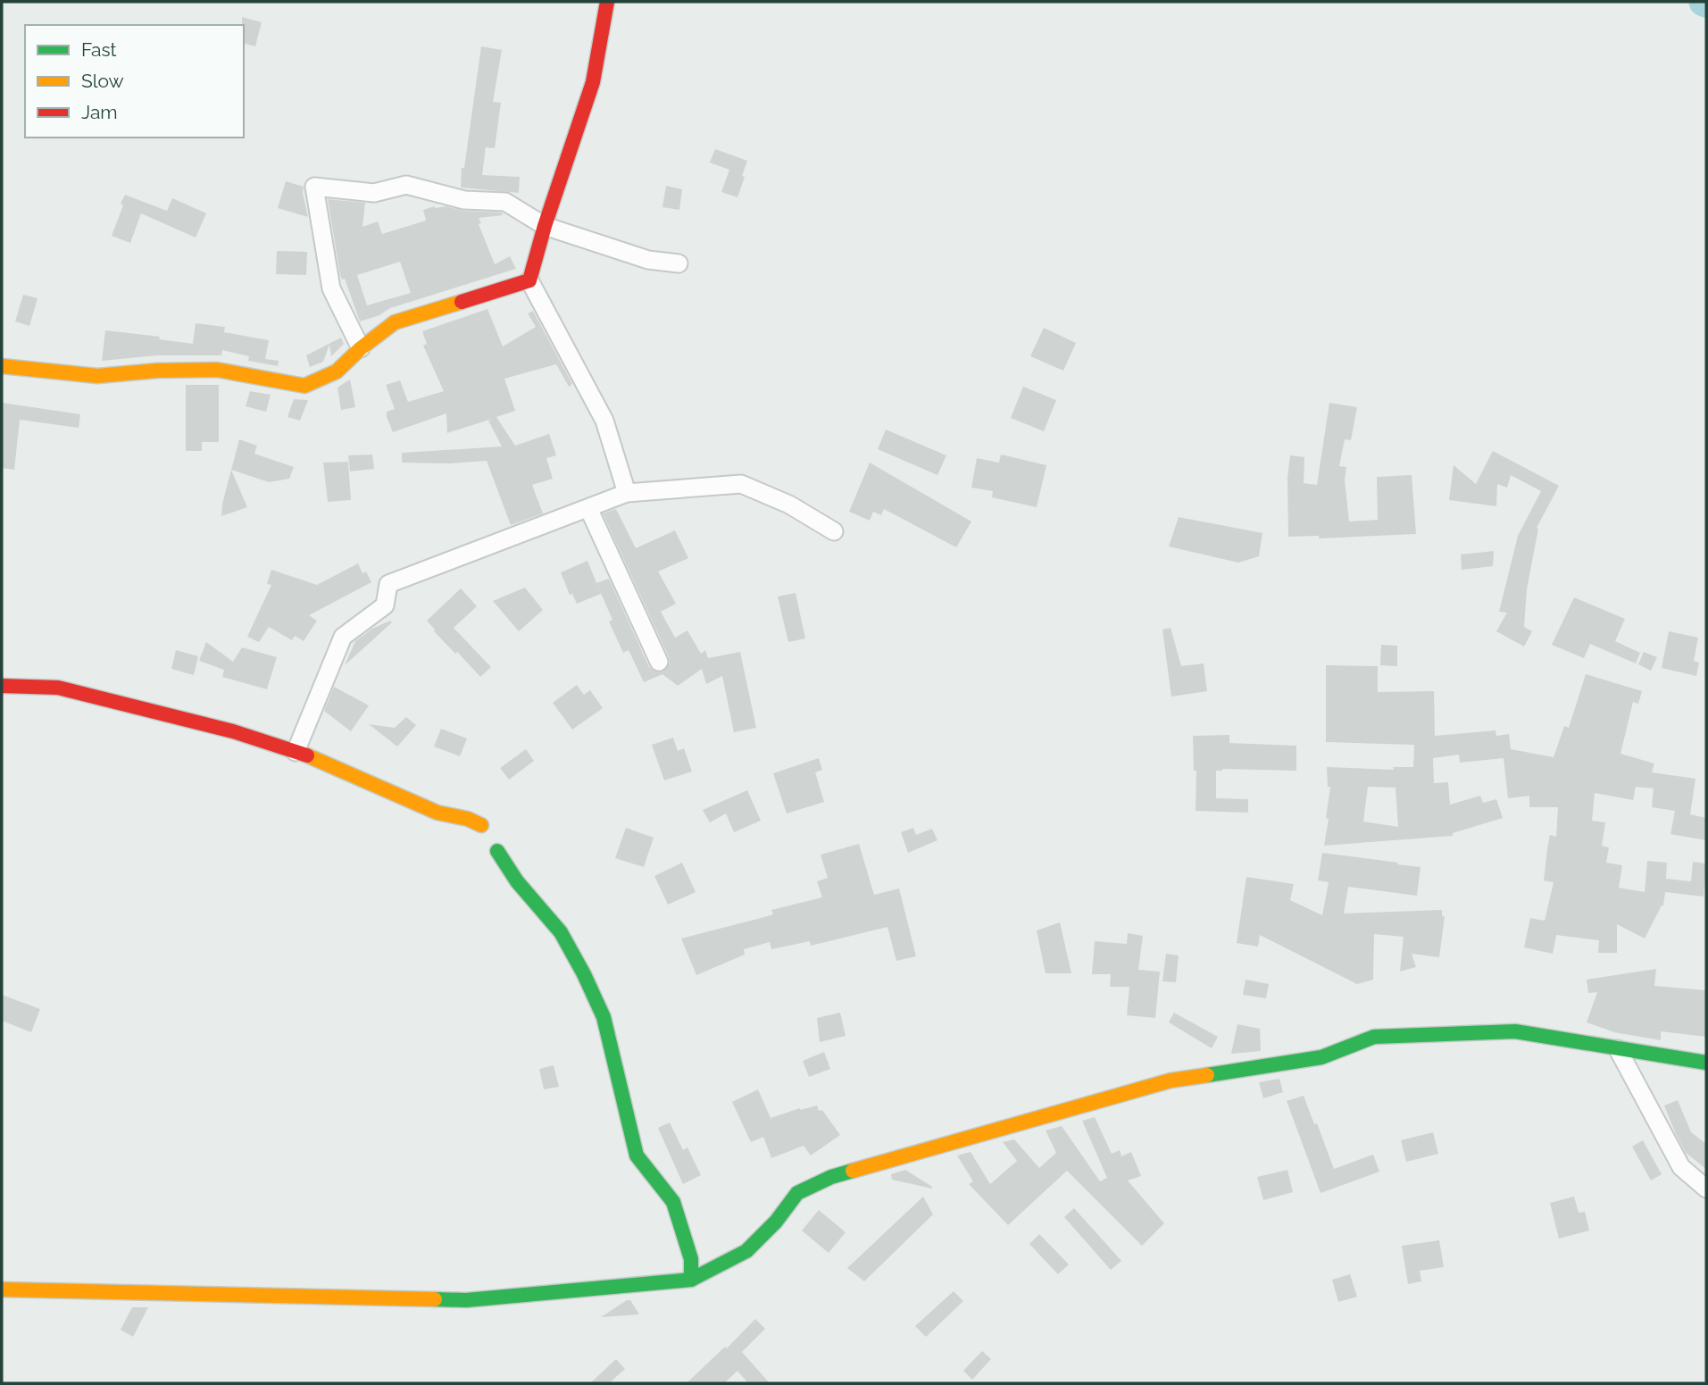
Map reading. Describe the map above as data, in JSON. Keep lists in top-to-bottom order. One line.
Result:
{"legend":["Fast","Slow","Jam"]}
